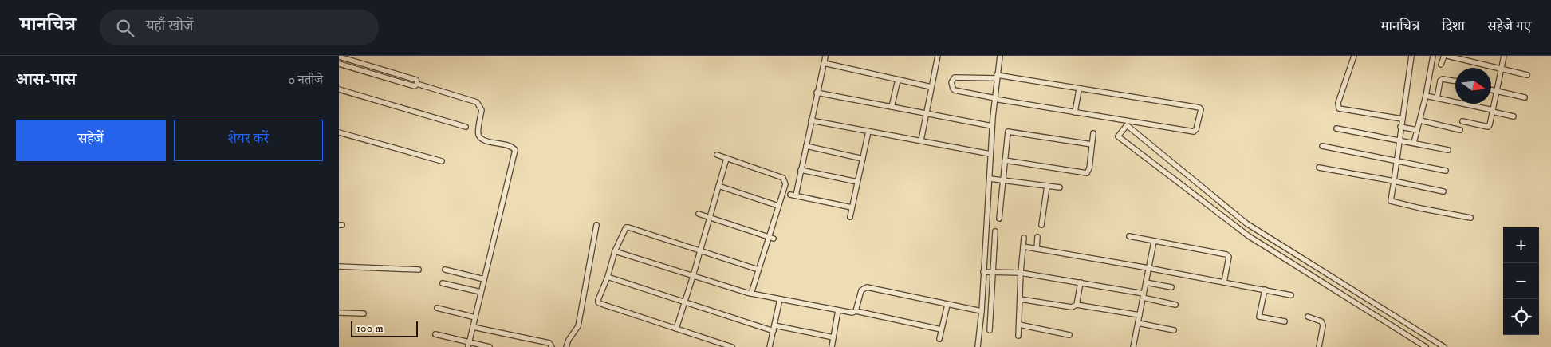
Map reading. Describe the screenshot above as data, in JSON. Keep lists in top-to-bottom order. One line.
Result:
{"scale_bar":"100 m","north":"right","page":{"header":"मानचित्र","search":"यहाँ खोजें","nav":["मानचित्र","दिशा","सहेजे गए"],"heading":["आस-पास","0 नतीजे"],"buttons":["सहेजें","शेयर करें"],"map_buttons":["+","−"],"scale":"100 m"}}
